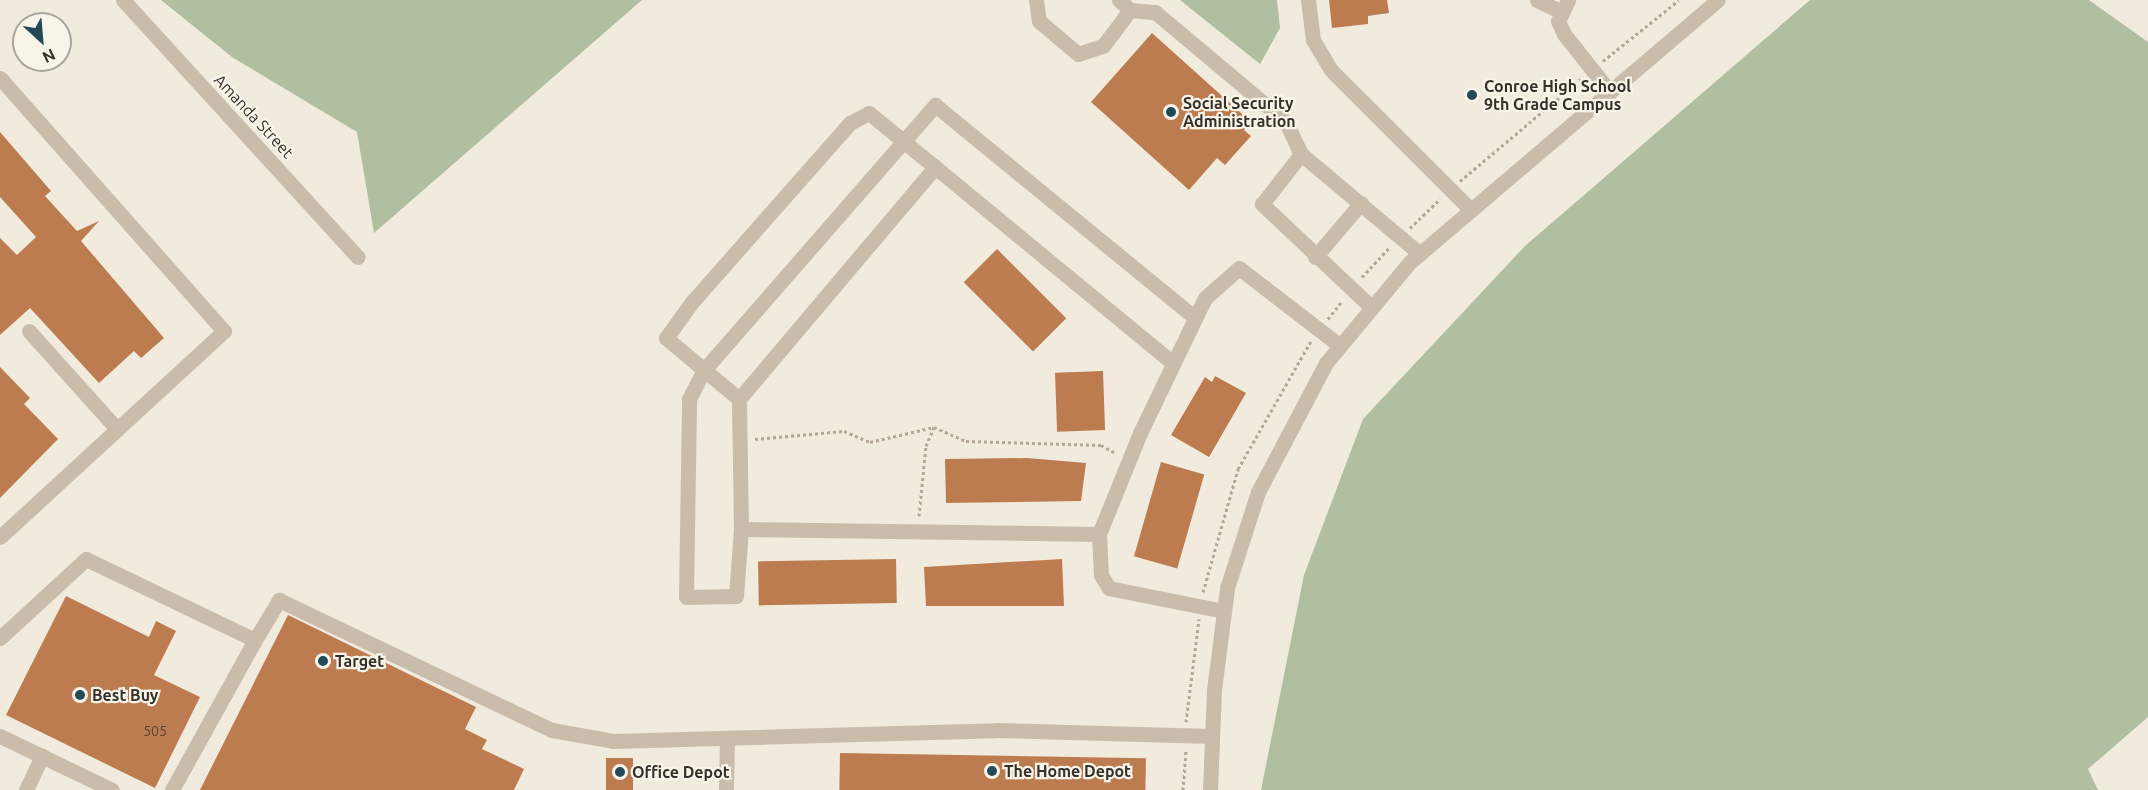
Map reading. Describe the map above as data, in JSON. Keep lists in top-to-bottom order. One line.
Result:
{"streets":{"street":["Amanda Street"]},"places":["Conroe High School 9th Grade Campus","Social Security Administration","Target","Best Buy","The Home Depot","Office Depot"],"house_numbers":["505"],"north":"bottom right"}
